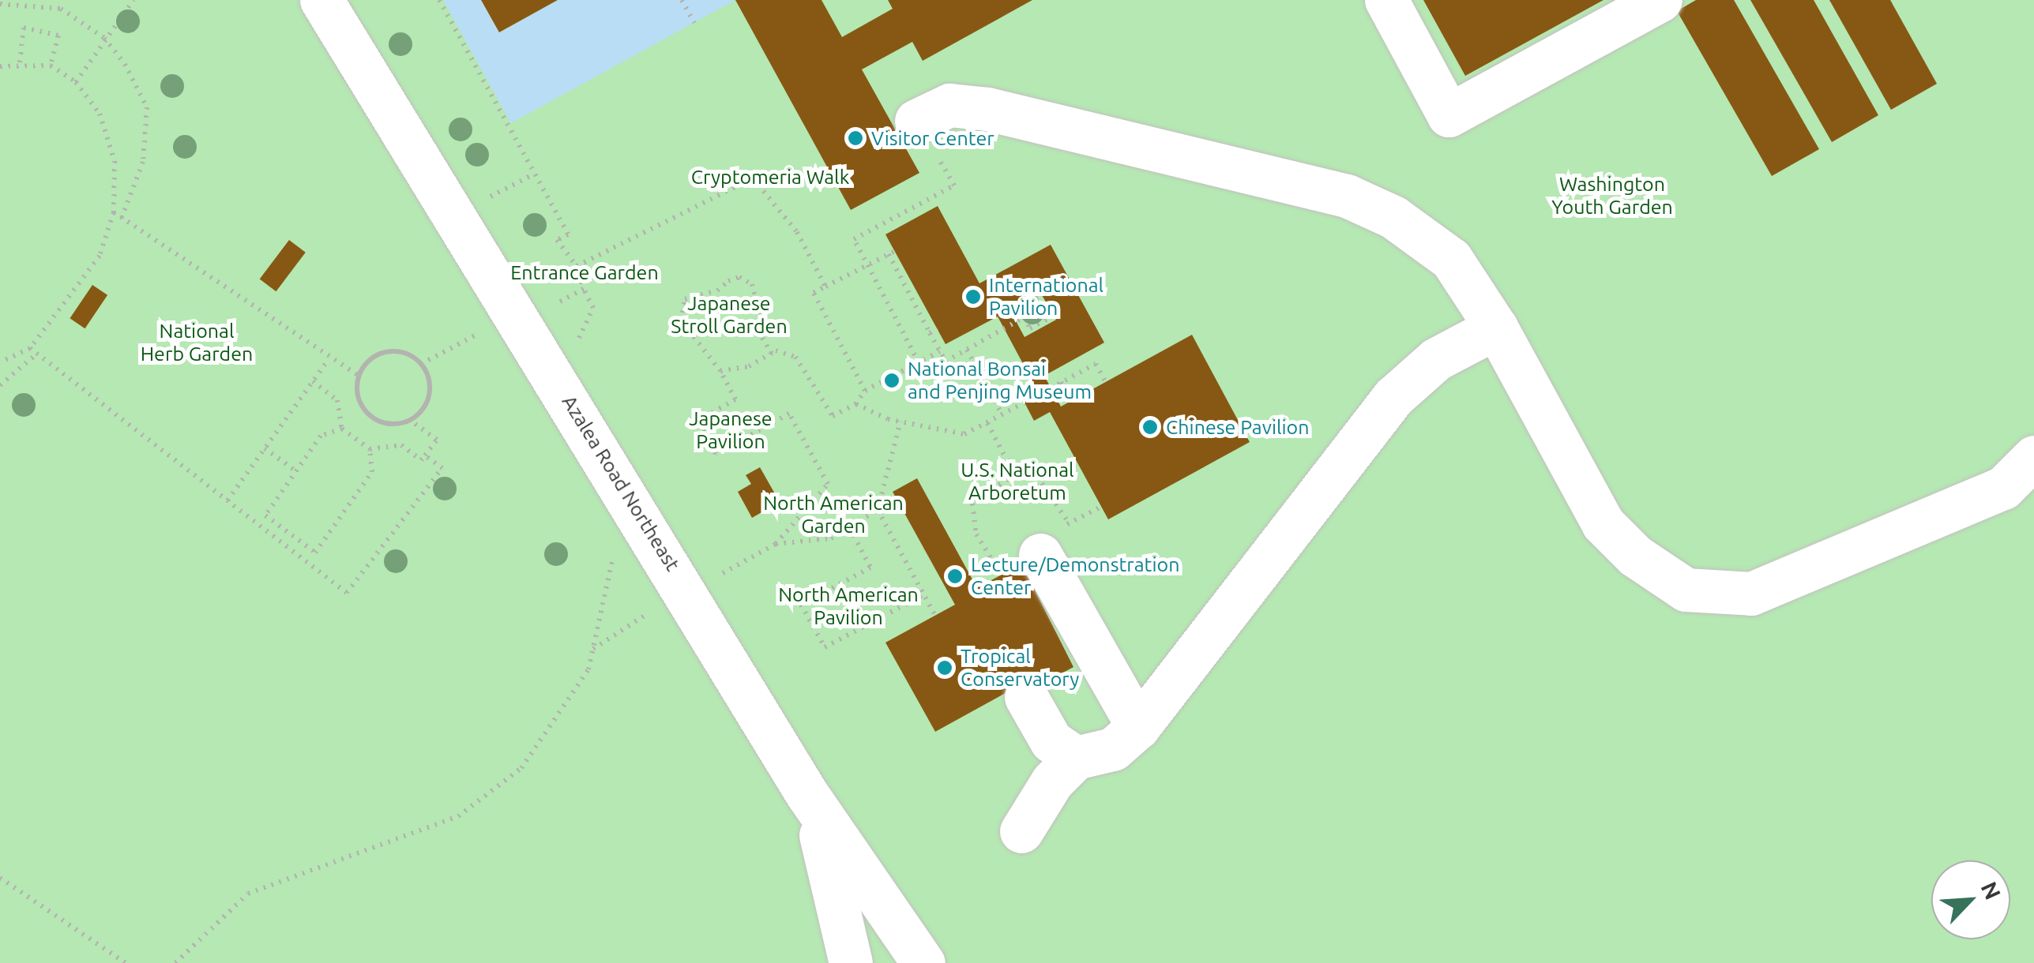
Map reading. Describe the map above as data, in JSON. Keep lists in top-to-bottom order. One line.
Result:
{"streets":{"street":["Azalea Road Northeast"]},"parks":["Cryptomeria Walk","Washington Youth Garden","Entrance Garden","Japanese Stroll Garden","National Herb Garden","Japanese Pavilion","U.S. National Arboretum","North American Garden","North American Pavilion"],"places":["Visitor Center","International Pavilion","National Bonsai and Penjing Museum","Chinese Pavilion","Lecture/Demonstration Center","Tropical Conservatory"],"north":"top right"}
